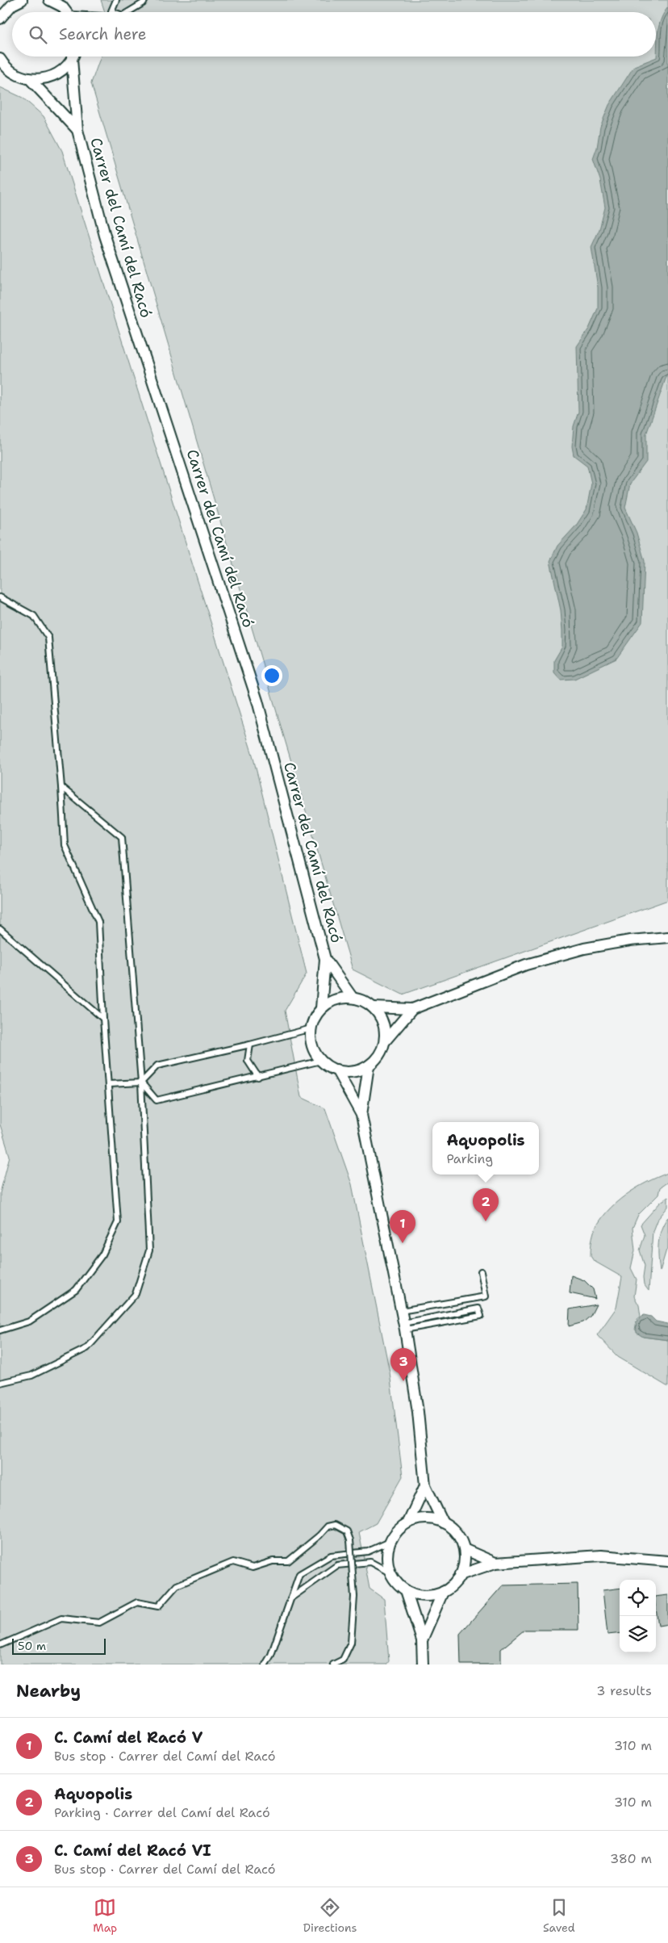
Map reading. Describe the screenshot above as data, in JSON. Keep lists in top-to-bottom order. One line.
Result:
{"streets":{"street":["Carrer del Camí del Racó"]},"scale_bar":"50 m","page":{"search":"Search here","popup":["Aquopolis","Parking"],"pins":["2","1","3"],"scale":"50 m","heading":["Nearby","3 results"],"list":[{"mark":"1","name":"C. Camí del Racó V","note":"Bus stop · Carrer del Camí del Racó","value":"310 m"},{"mark":"2","name":"Aquopolis","note":"Parking · Carrer del Camí del Racó","value":"310 m"},{"mark":"3","name":"C. Camí del Racó VI","note":"Bus stop · Carrer del Camí del Racó","value":"380 m"}],"nav":["Map","Directions","Saved"]}}
